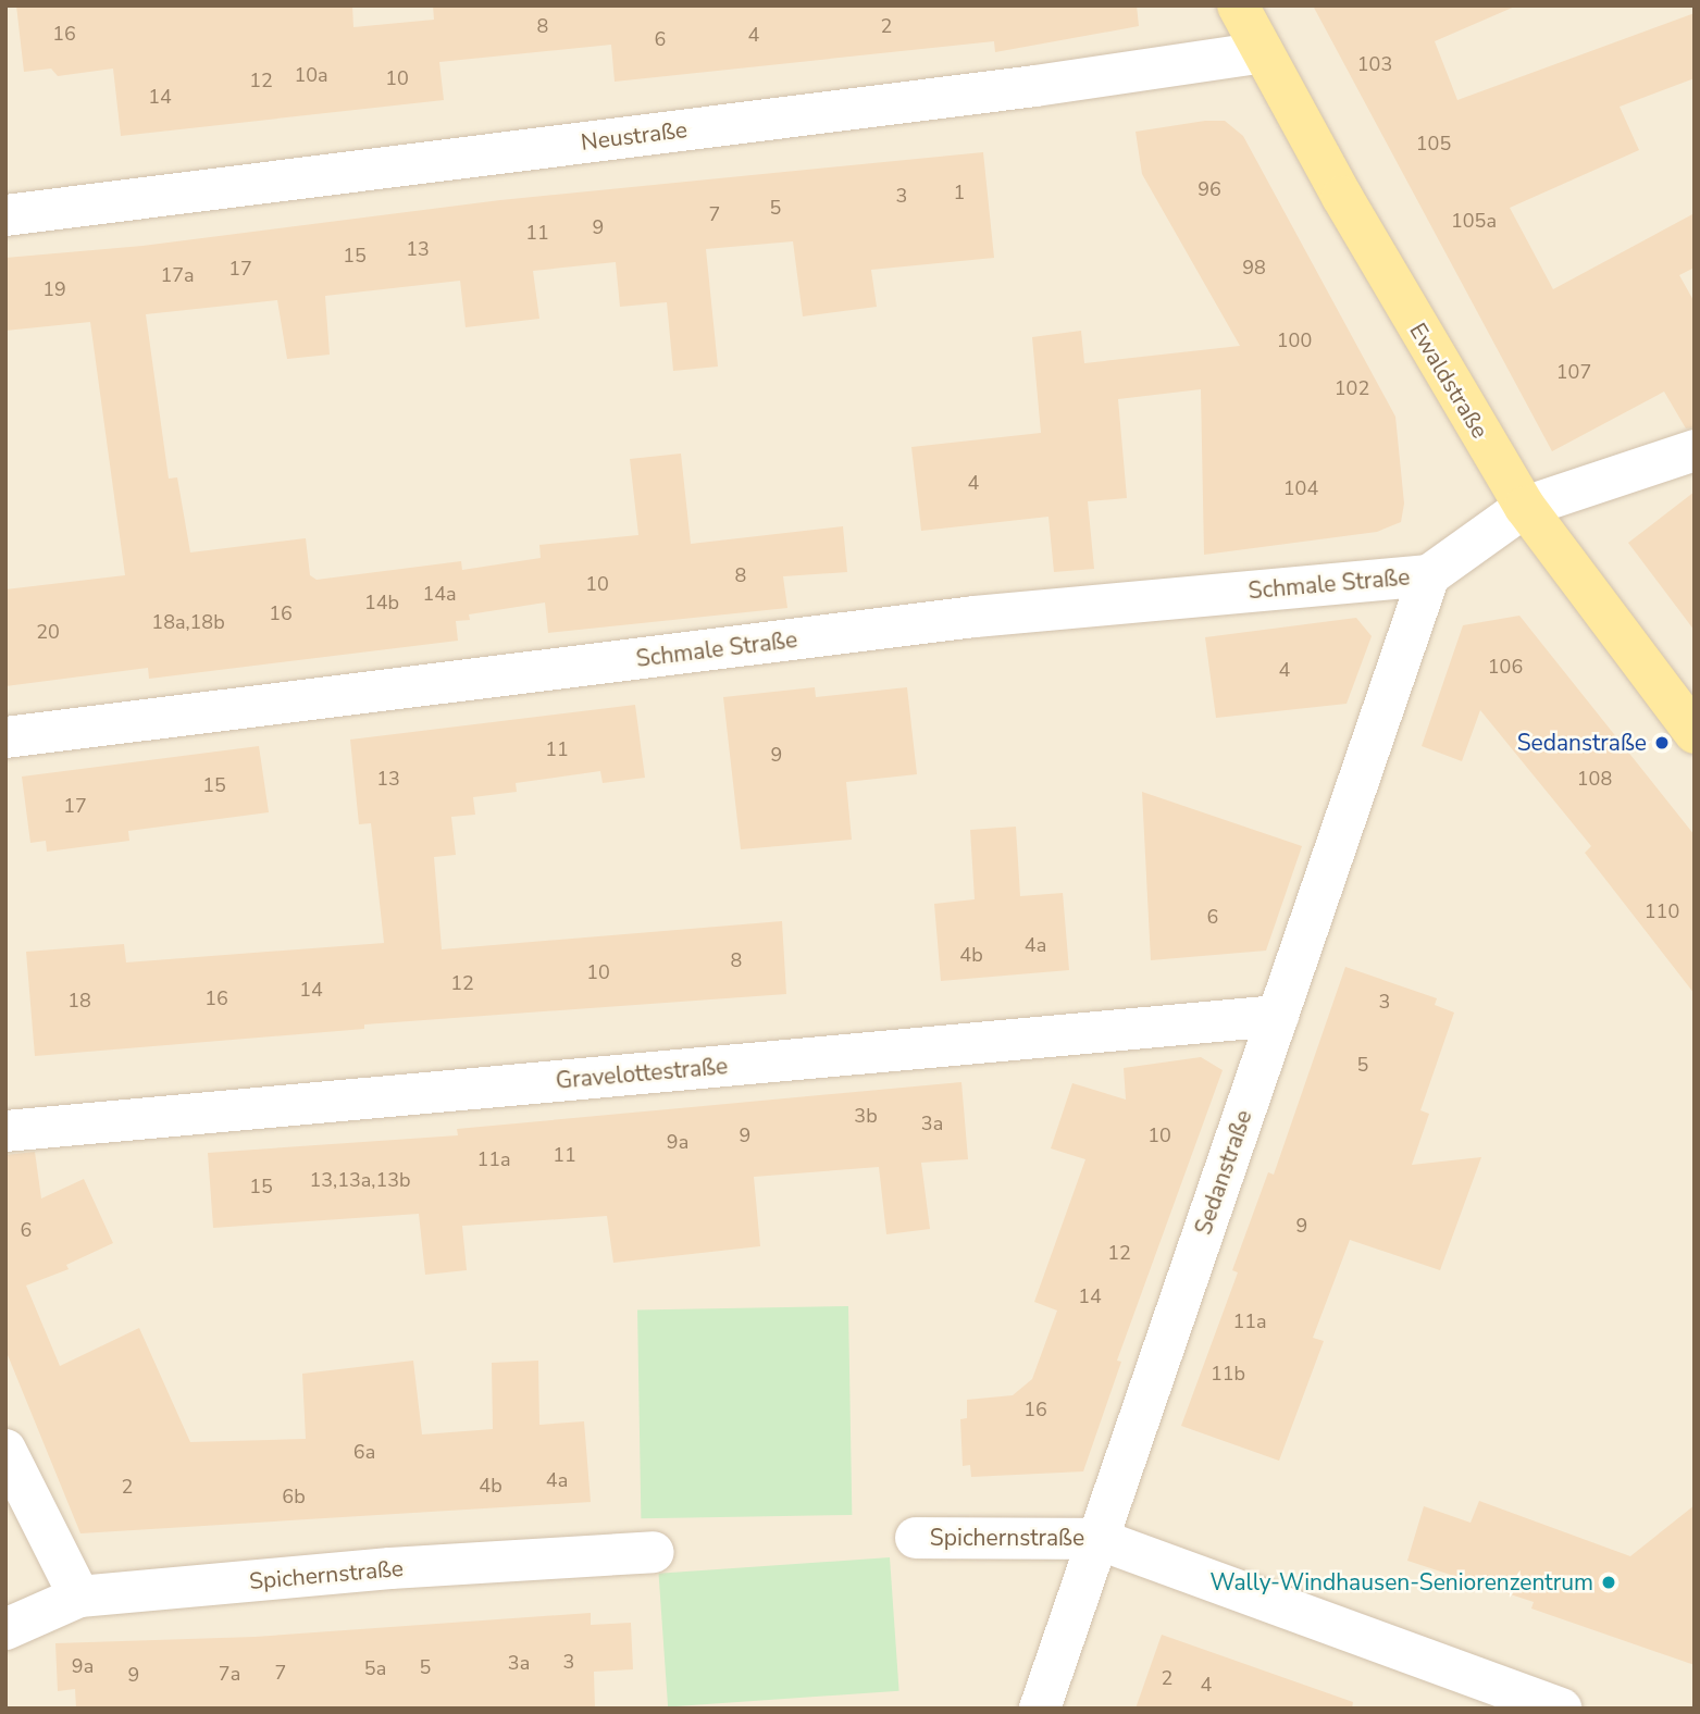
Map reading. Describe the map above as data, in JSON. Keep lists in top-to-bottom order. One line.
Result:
{"streets":{"main road":["Ewaldstraße"],"street":["Neustraße","Schmale Straße","Gravelottestraße","Sedanstraße","Spichernstraße"]},"crossings":[["Neustraße","Ewaldstraße"],["Schmale Straße","Sedanstraße"],["Gravelottestraße","Sedanstraße"],["Sedanstraße","Spichernstraße"]],"places":["Sedanstraße","Wally-Windhausen-Seniorenzentrum"],"house_numbers":["8","2","16","4","6","103","10a","10","12","14","105","96","1","3","5","7","105a","9","11","13","15","98","17","17a","19","100","107","102","4","104","8","10","14a","14b","16","18a,18b","20","106","4","11","9","13","108","15","17","110","6","4a","4b","8","10","12","14","16","18","3","5","3b","3a","9","10","9a","11","11a","13,13a,13b","15","9","6","12","14","11a","11b","16","6a","4a","4b","2","6b","3","3a","9a","5","5a","7","7a","9","2","4"]}
